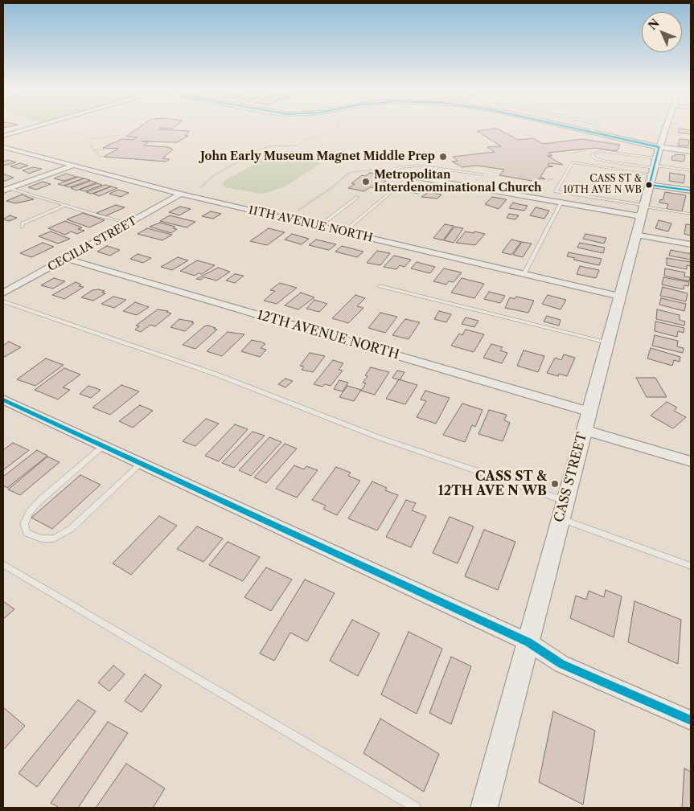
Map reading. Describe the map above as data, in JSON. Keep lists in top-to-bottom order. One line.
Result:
{"streets":{"street":["11TH AVENUE NORTH","CECILIA STREET","12TH AVENUE NORTH","CASS STREET"]},"crossings":[["11TH AVENUE NORTH","CECILIA STREET"],["11TH AVENUE NORTH","CASS STREET"],["CECILIA STREET","12TH AVENUE NORTH"],["12TH AVENUE NORTH","CASS STREET"]],"places":["John Early Museum Magnet Middle Prep","Metropolitan Interdenominational Church","CASS ST & 10TH AVE N WB","CASS ST & 12TH AVE N WB"],"north":"top left"}
